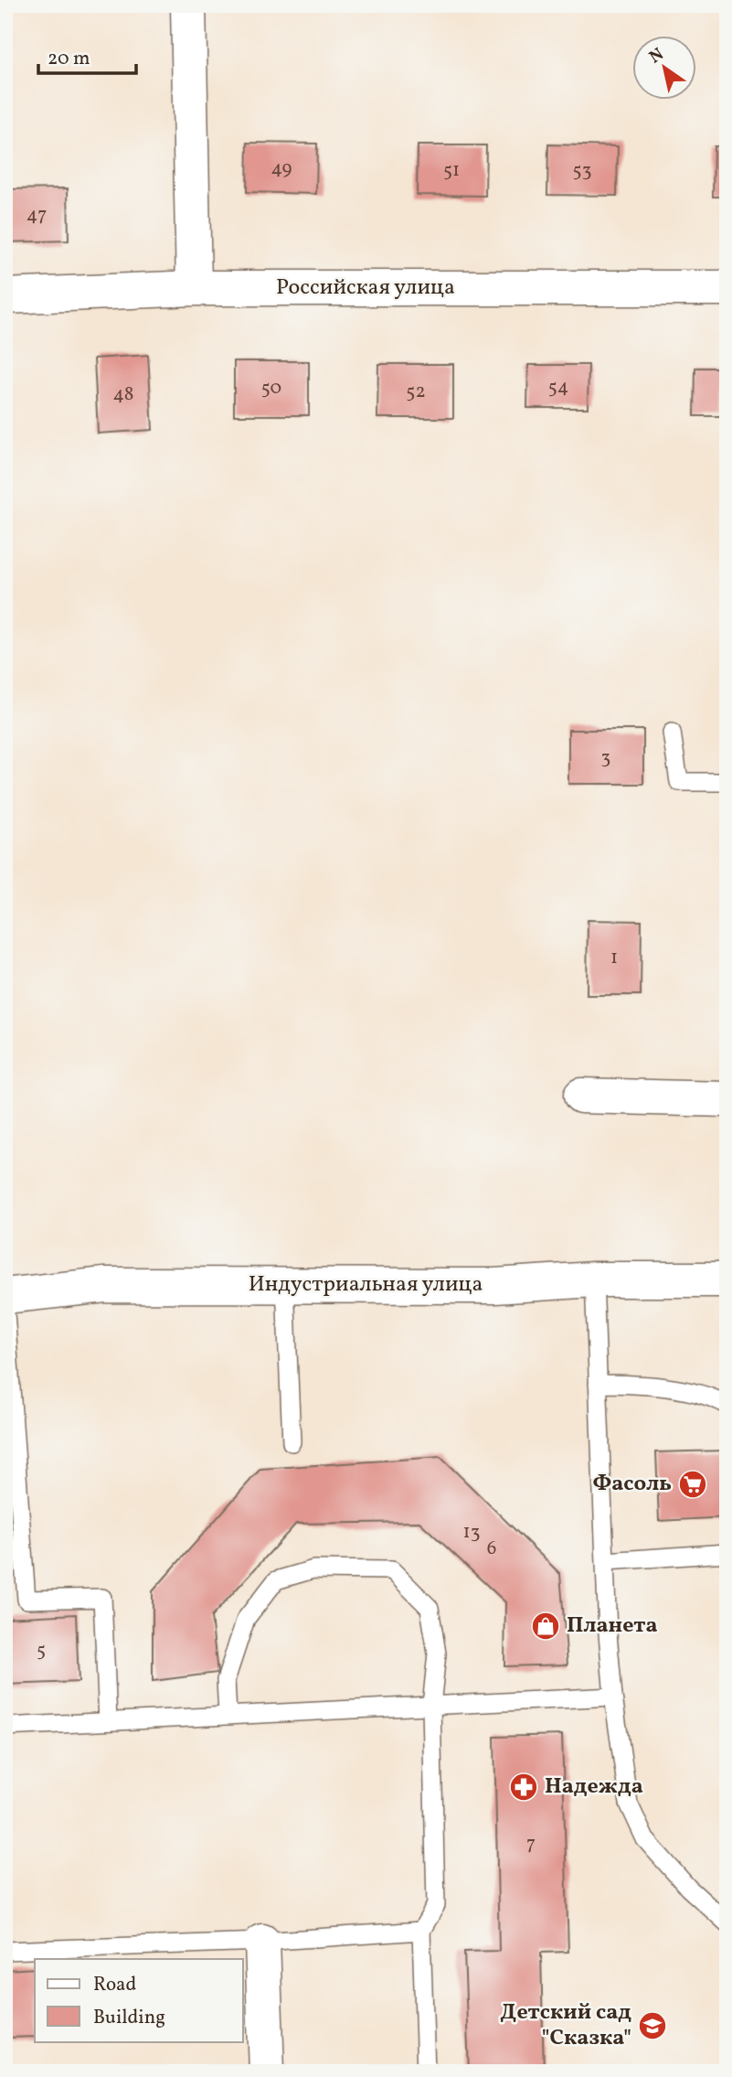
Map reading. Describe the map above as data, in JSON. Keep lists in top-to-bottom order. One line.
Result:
{"streets":{"street":["Российская улица","Индустриальная улица"]},"places":{"supermarket":["Фасоль"],"shop":["Планета"],"pharmacy":["Надежда"],"school or university":["Детский сад \"Сказка\""]},"house_numbers":["49","51","53","47","54","50","52","48","3","1","13","6","5","7"],"legend":["Road","Building"],"scale_bar":"20 m","north":"top left"}
